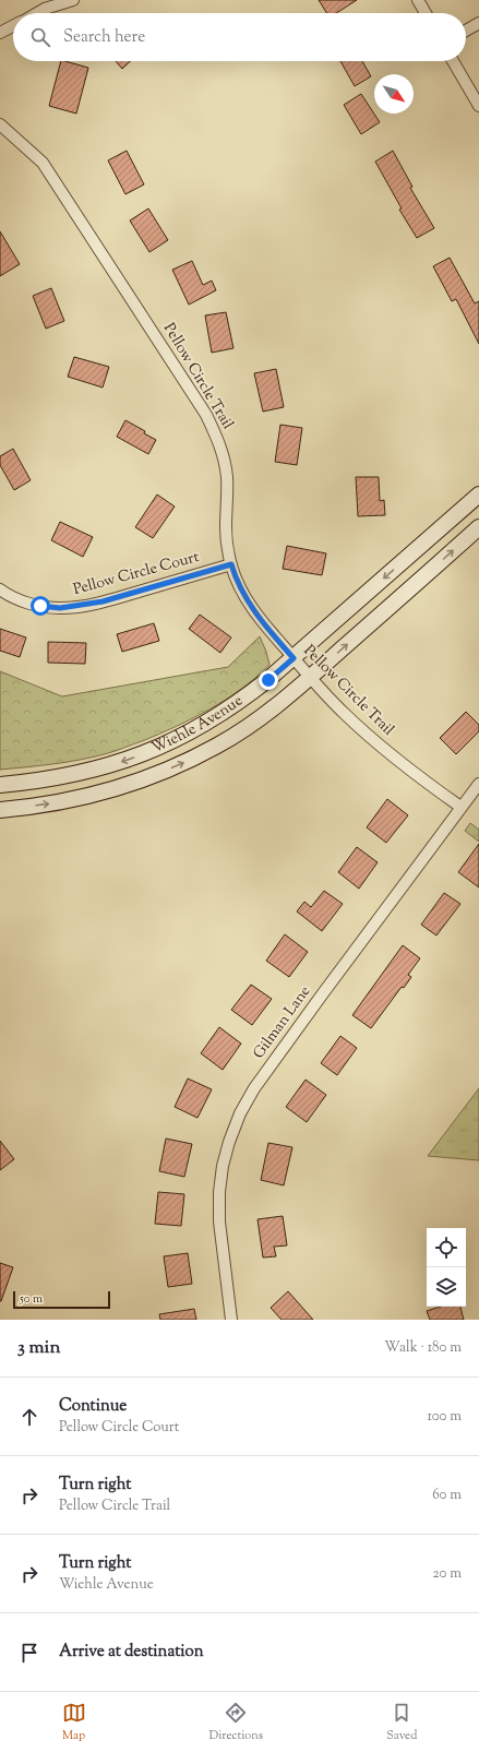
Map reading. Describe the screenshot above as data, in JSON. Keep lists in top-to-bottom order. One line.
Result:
{"streets":{"main road":["Wiehle Avenue"],"street":["Pellow Circle Trail","Pellow Circle Court","Gilman Lane"]},"crossings":[["Pellow Circle Trail","Pellow Circle Court"],["Pellow Circle Trail","Wiehle Avenue"],["Pellow Circle Trail","Gilman Lane"]],"scale_bar":"50 m","north":"bottom right","page":{"search":"Search here","scale":"50 m","heading":["3 min","Walk · 180 m"],"list":[["Continue","Pellow Circle Court","100 m"],["Turn right","Pellow Circle Trail","60 m"],["Turn right","Wiehle Avenue","20 m"],"Arrive at destination"],"nav":["Map","Directions","Saved"]}}
